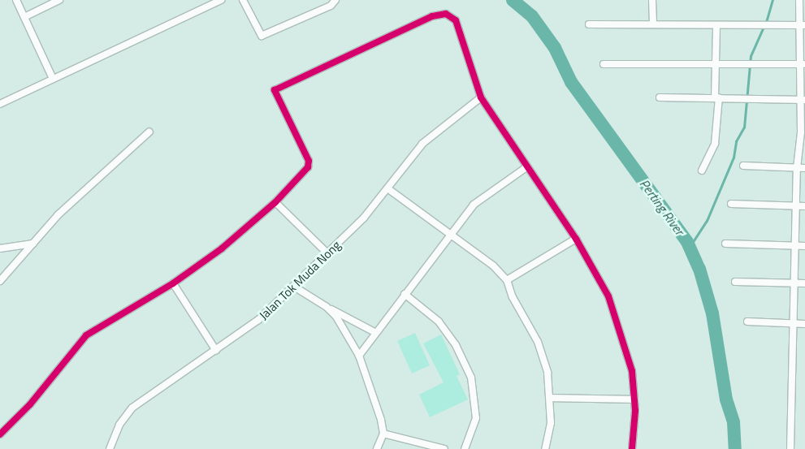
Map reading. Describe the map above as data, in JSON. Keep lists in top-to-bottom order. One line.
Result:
{"streets":{"street":["Jalan Tok Muda Nong"]},"water":["Perting River"]}
